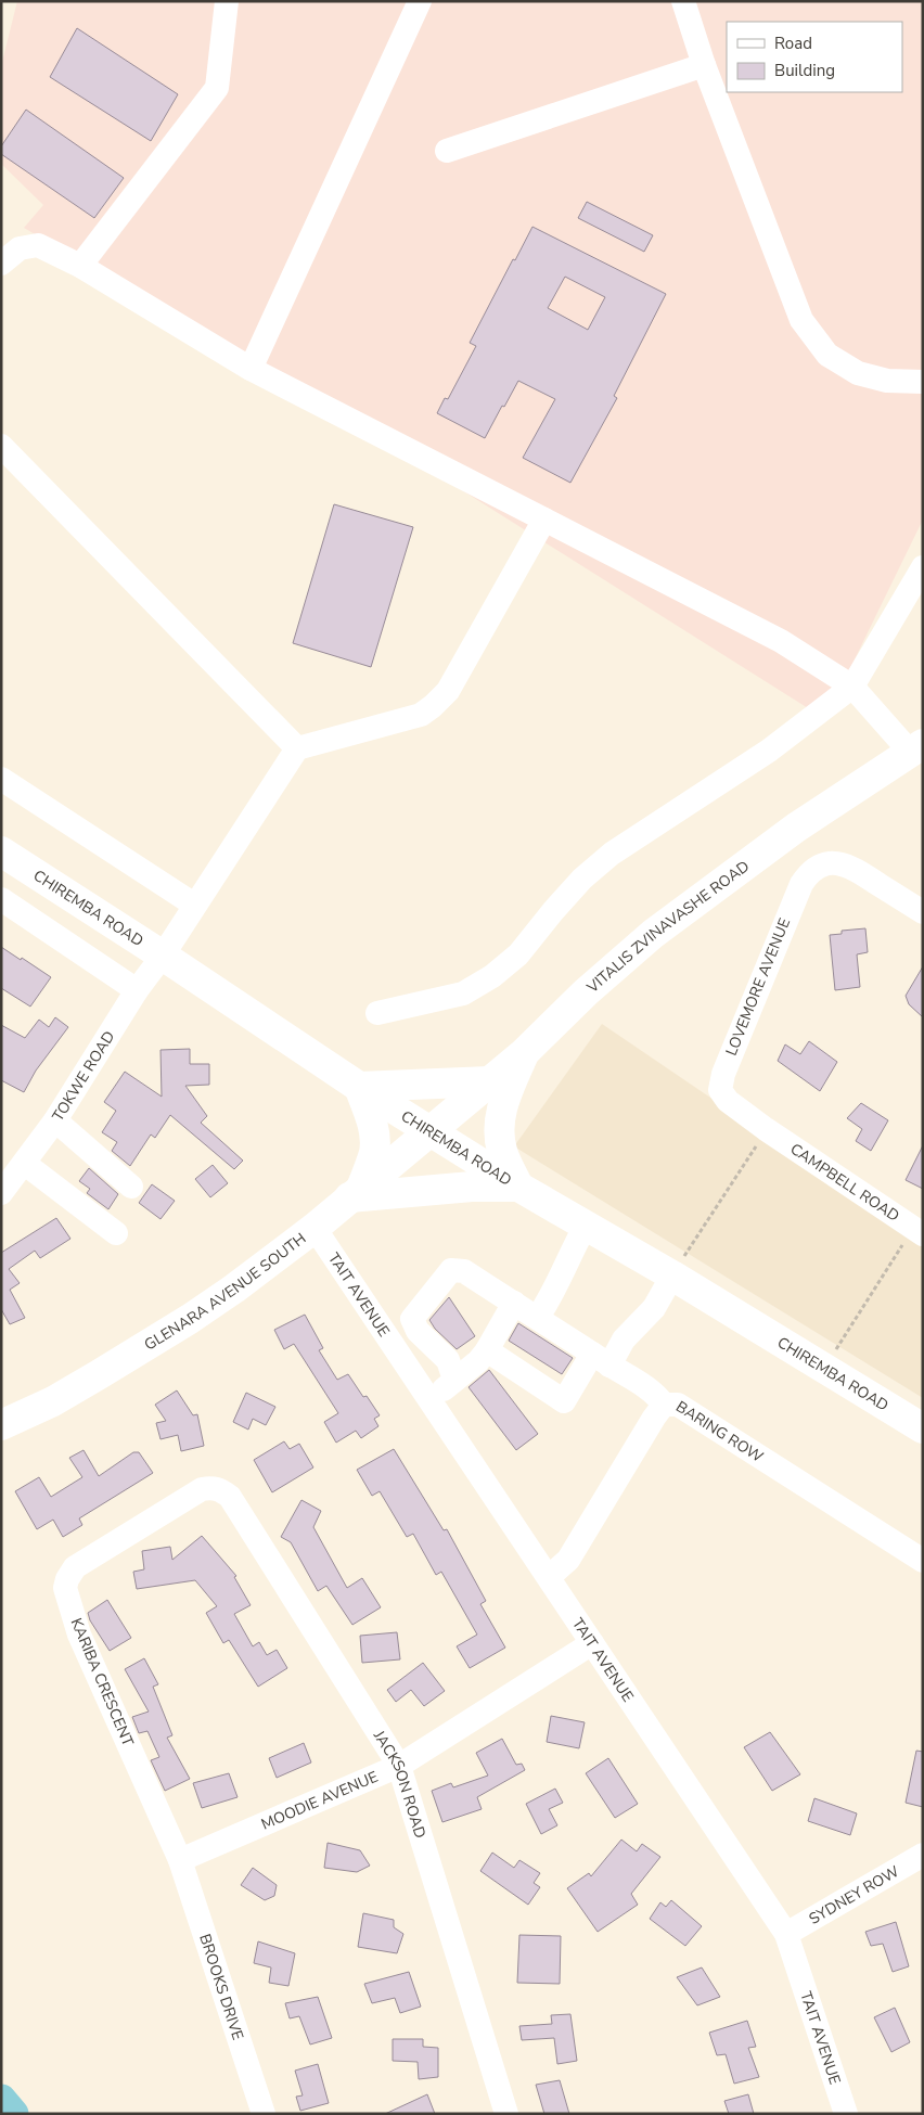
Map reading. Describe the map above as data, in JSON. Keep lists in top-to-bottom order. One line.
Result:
{"streets":{"main road":["CHIREMBA ROAD","VITALIS ZVINAVASHE ROAD","GLENARA AVENUE SOUTH"],"street":["LOVEMORE AVENUE","TOKWE ROAD","CAMPBELL ROAD","TAIT AVENUE","BARING ROW","KARIBA CRESCENT","JACKSON ROAD","MOODIE AVENUE","SYDNEY ROW","BROOKS DRIVE"]},"crossings":[["CHIREMBA ROAD","VITALIS ZVINAVASHE ROAD"],["CHIREMBA ROAD","TOKWE ROAD"],["CHIREMBA ROAD","GLENARA AVENUE SOUTH"],["VITALIS ZVINAVASHE ROAD","GLENARA AVENUE SOUTH"],["LOVEMORE AVENUE","CAMPBELL ROAD"],["GLENARA AVENUE SOUTH","TAIT AVENUE"],["TAIT AVENUE","BARING ROW"],["TAIT AVENUE","MOODIE AVENUE"],["TAIT AVENUE","SYDNEY ROW"],["KARIBA CRESCENT","JACKSON ROAD"],["KARIBA CRESCENT","MOODIE AVENUE"],["KARIBA CRESCENT","BROOKS DRIVE"],["JACKSON ROAD","MOODIE AVENUE"],["MOODIE AVENUE","BROOKS DRIVE"]],"legend":["Road","Building"]}
